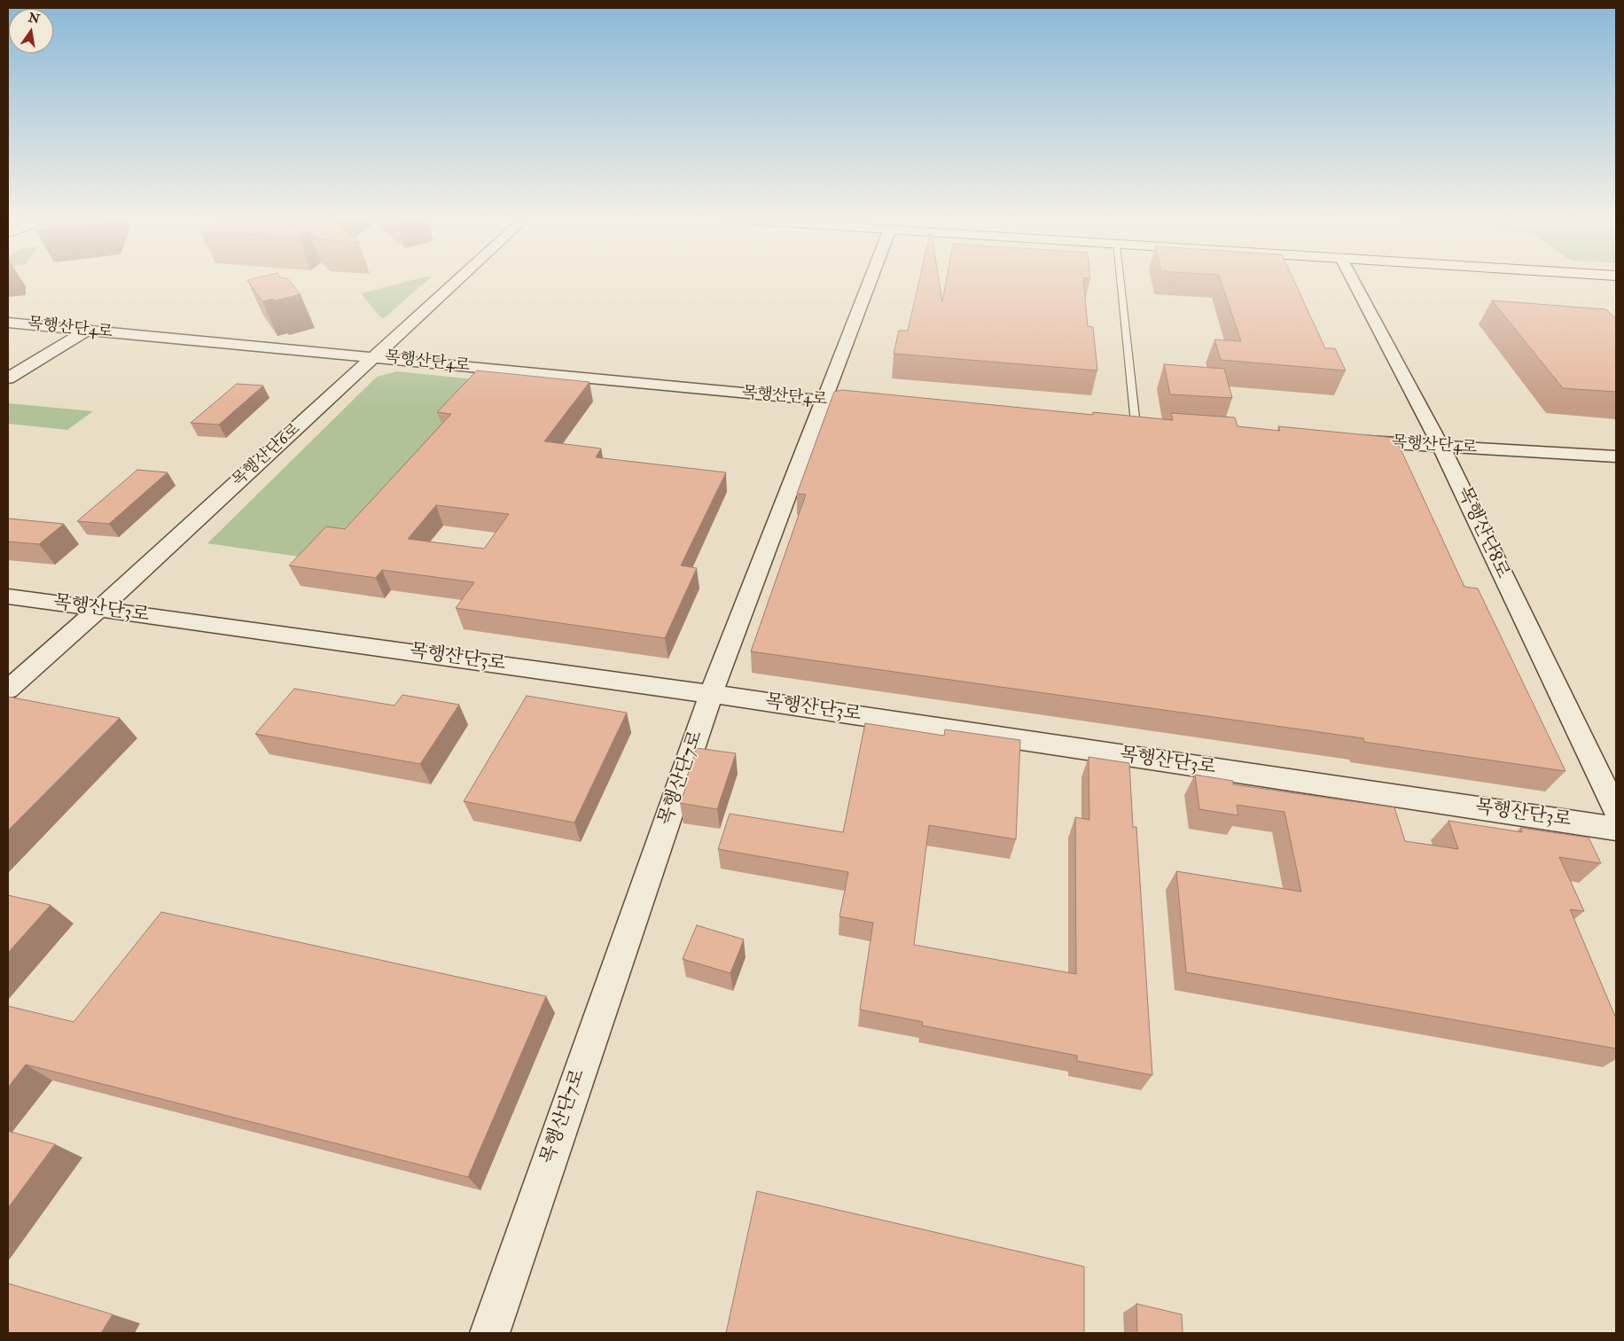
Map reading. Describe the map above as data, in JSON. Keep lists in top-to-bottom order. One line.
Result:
{"streets":{"street":["목행산단4로","목행산단6로","목행산단8로","목행산단3로","목행산단7로"]},"crossings":[["목행산단4로","목행산단6로"],["목행산단4로","목행산단8로"],["목행산단4로","목행산단7로"],["목행산단6로","목행산단3로"],["목행산단3로","목행산단7로"]],"north":"top"}
